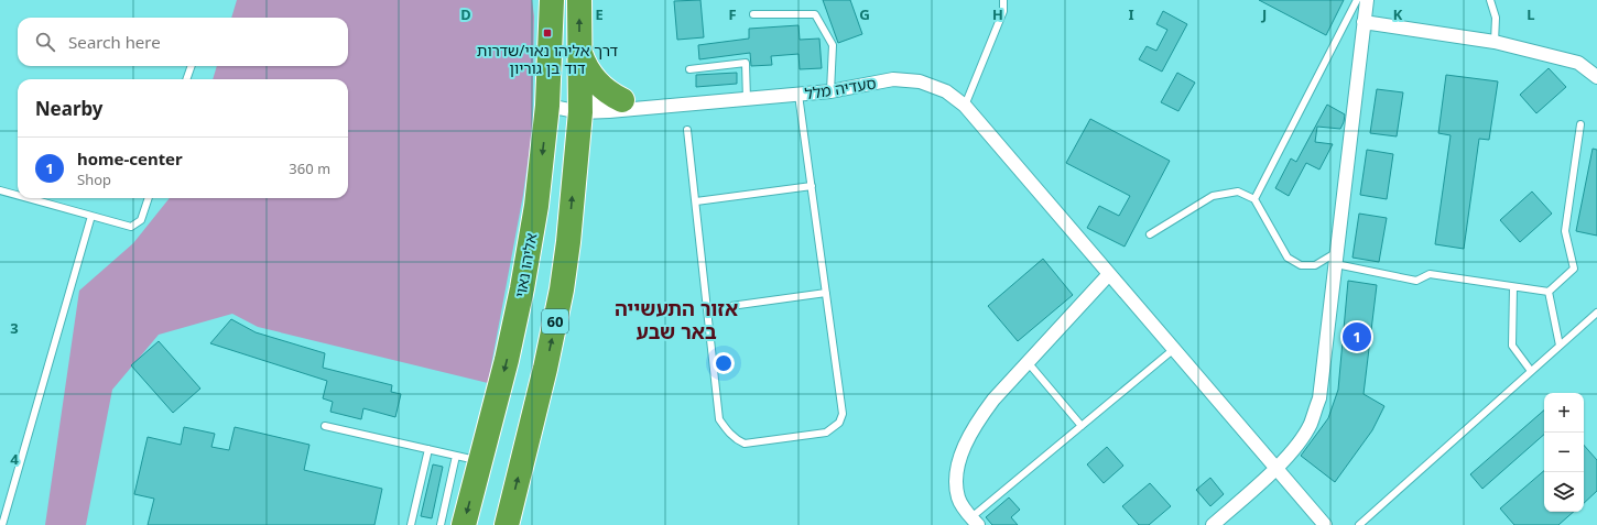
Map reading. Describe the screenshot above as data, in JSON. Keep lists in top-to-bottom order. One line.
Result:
{"streets":{"highway":["אליהו נאוי","60"],"street":["סעדיה מלל"]},"crossings":[["סעדיה מלל","אליהו נאוי"],["סעדיה מלל","60"]],"districts":["אזור התעשייה באר שבע"],"places":{"transit":["דרך אליהו נאוי/שדרות דוד בן גוריון"]},"page":{"search":"Search here","heading":"Nearby","list":[{"mark":"1","name":"home-center","note":"Shop","value":"360 m"}],"pins":"1","map_buttons":["+","−"]},"grid":{"columns":["D","E","F","G","H","I","J","K","L"],"rows":["3","4"]}}
